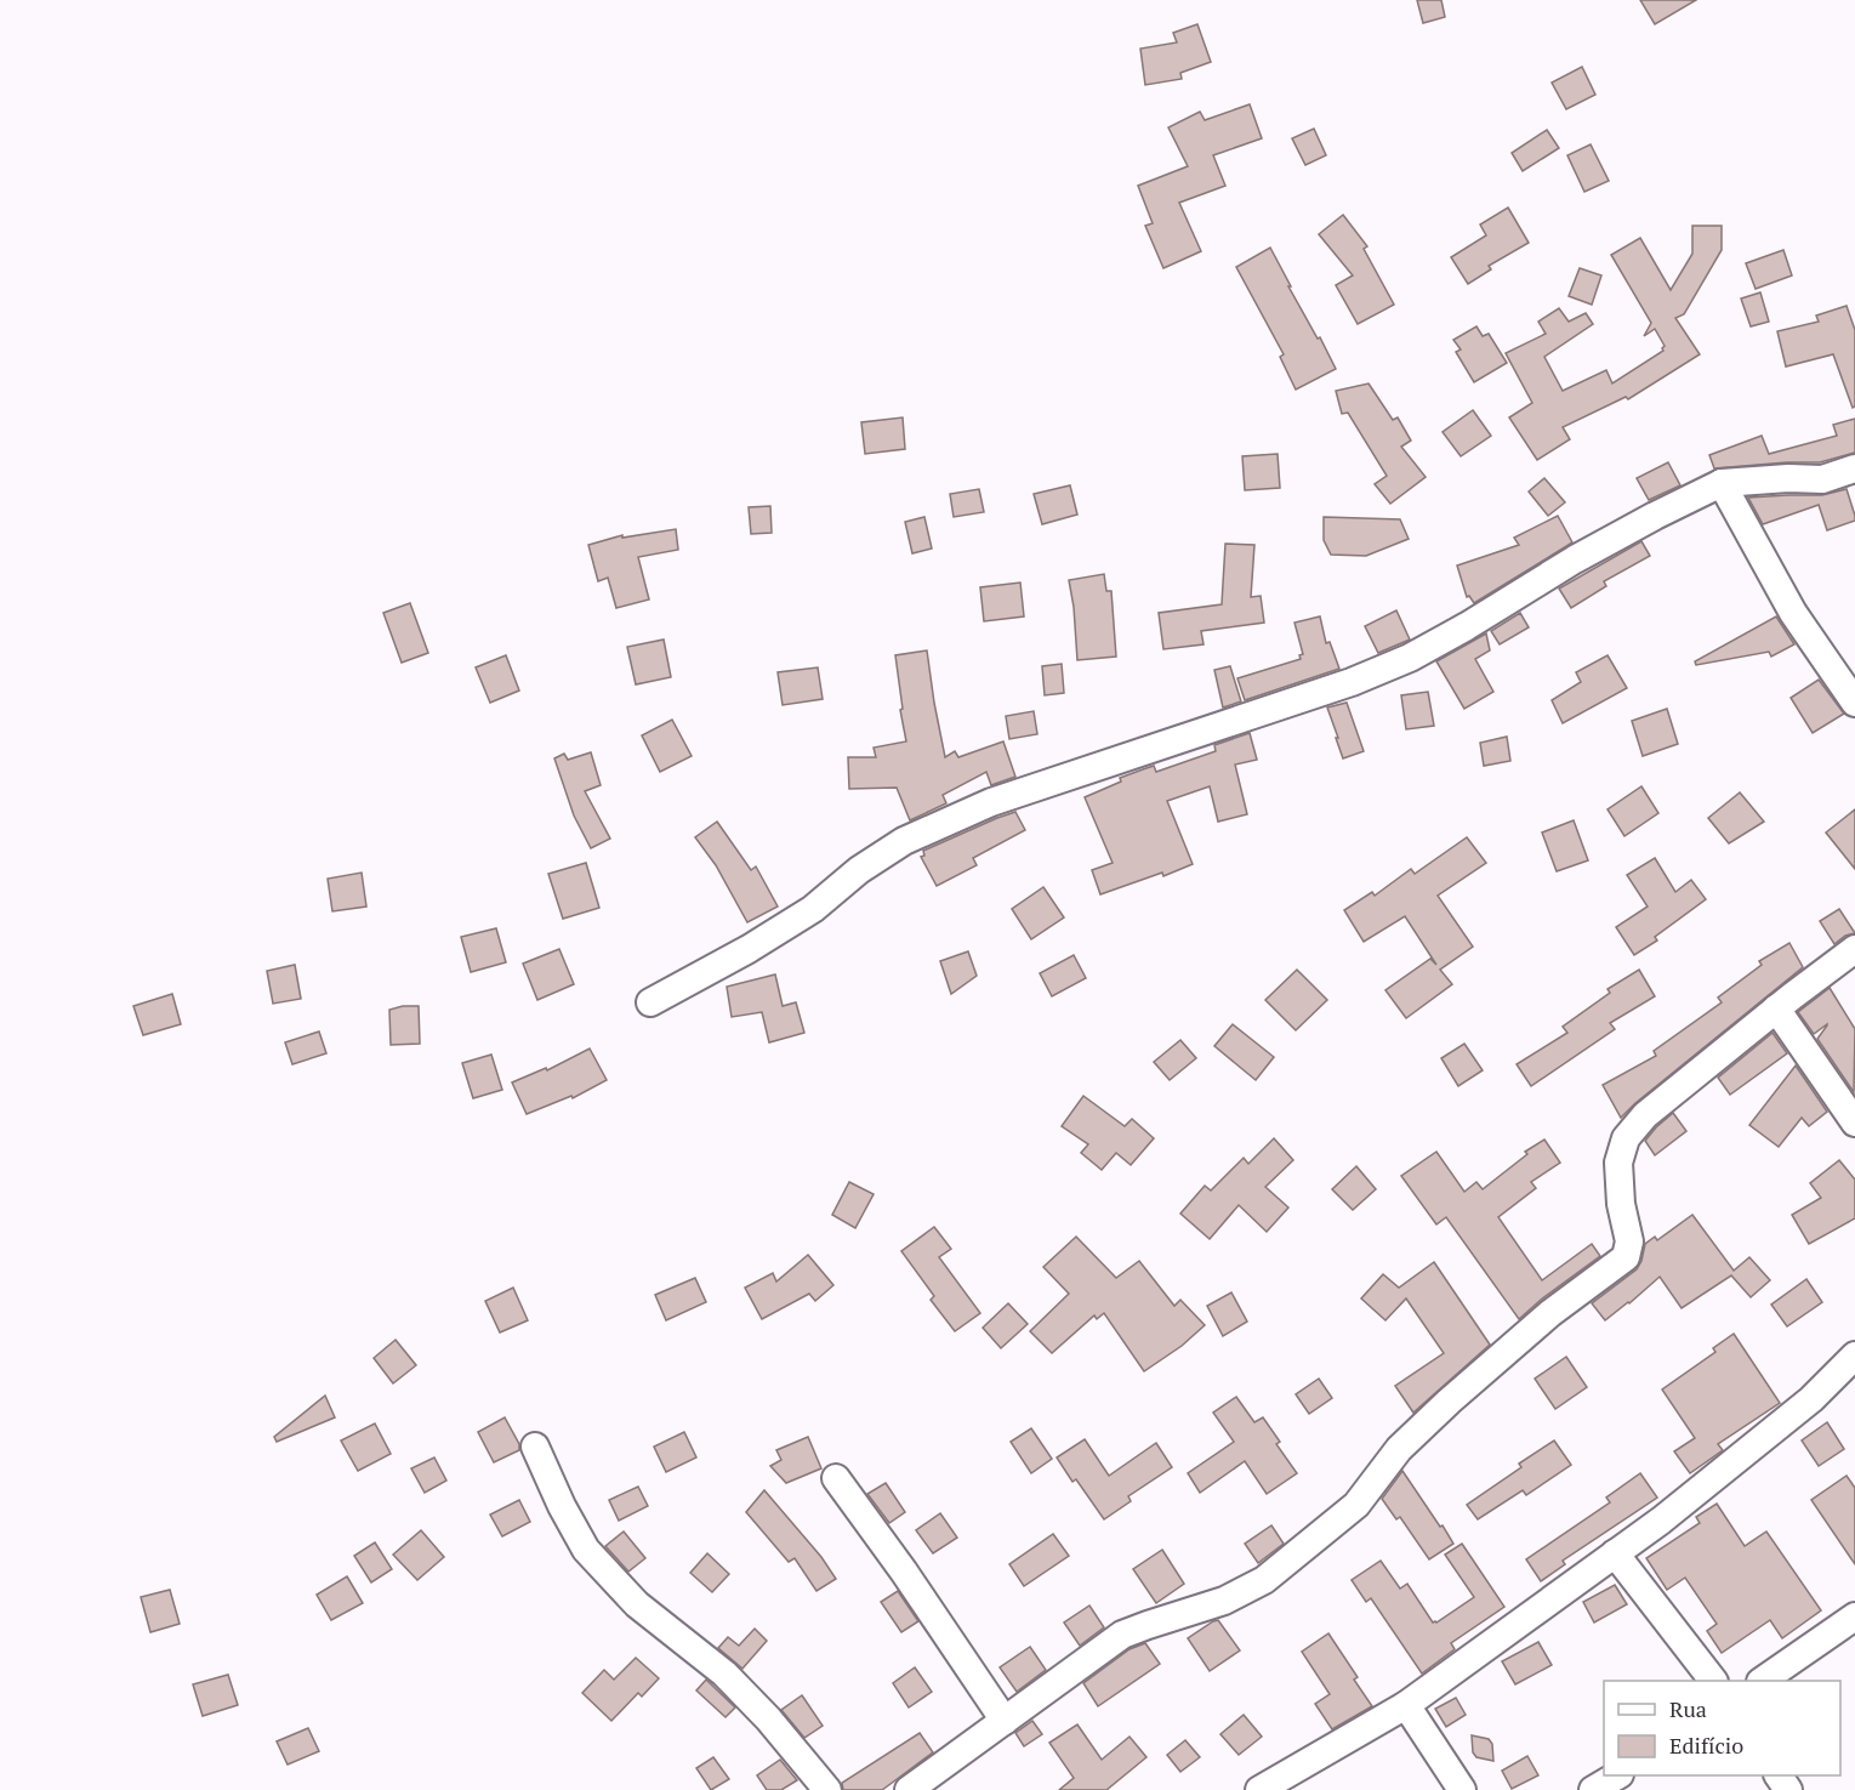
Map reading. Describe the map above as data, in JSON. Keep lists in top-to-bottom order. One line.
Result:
{"legend":["Rua","Edifício"]}
